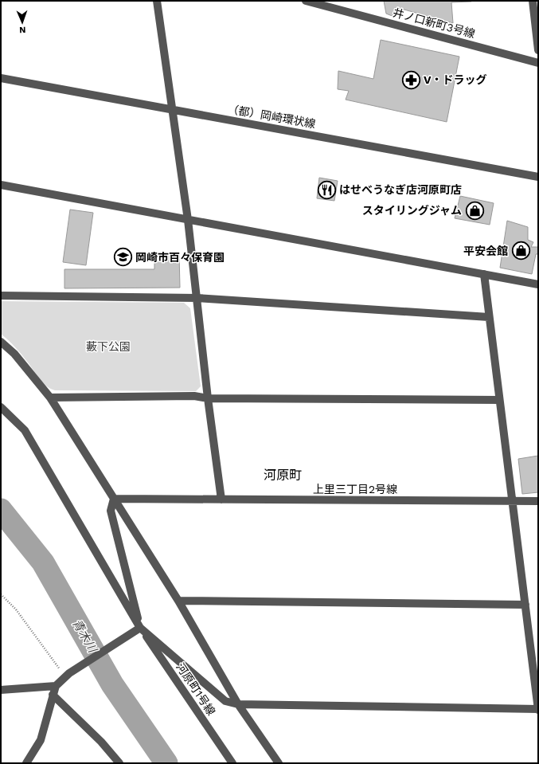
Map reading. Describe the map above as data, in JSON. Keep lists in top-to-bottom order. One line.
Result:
{"streets":{"street":["井ノ口新町3号線","（都）岡崎環状線","上里三丁目2号線","河原町1号線"]},"districts":["河原町"],"water":["青木川"],"parks":["藪下公園"],"places":{"pharmacy":["V・ドラッグ"],"restaurant":["はせべうなぎ店河原町店"],"shop":["スタイリングジャム","平安会館"],"school or university":["岡崎市百々保育園"]},"north":"bottom"}
